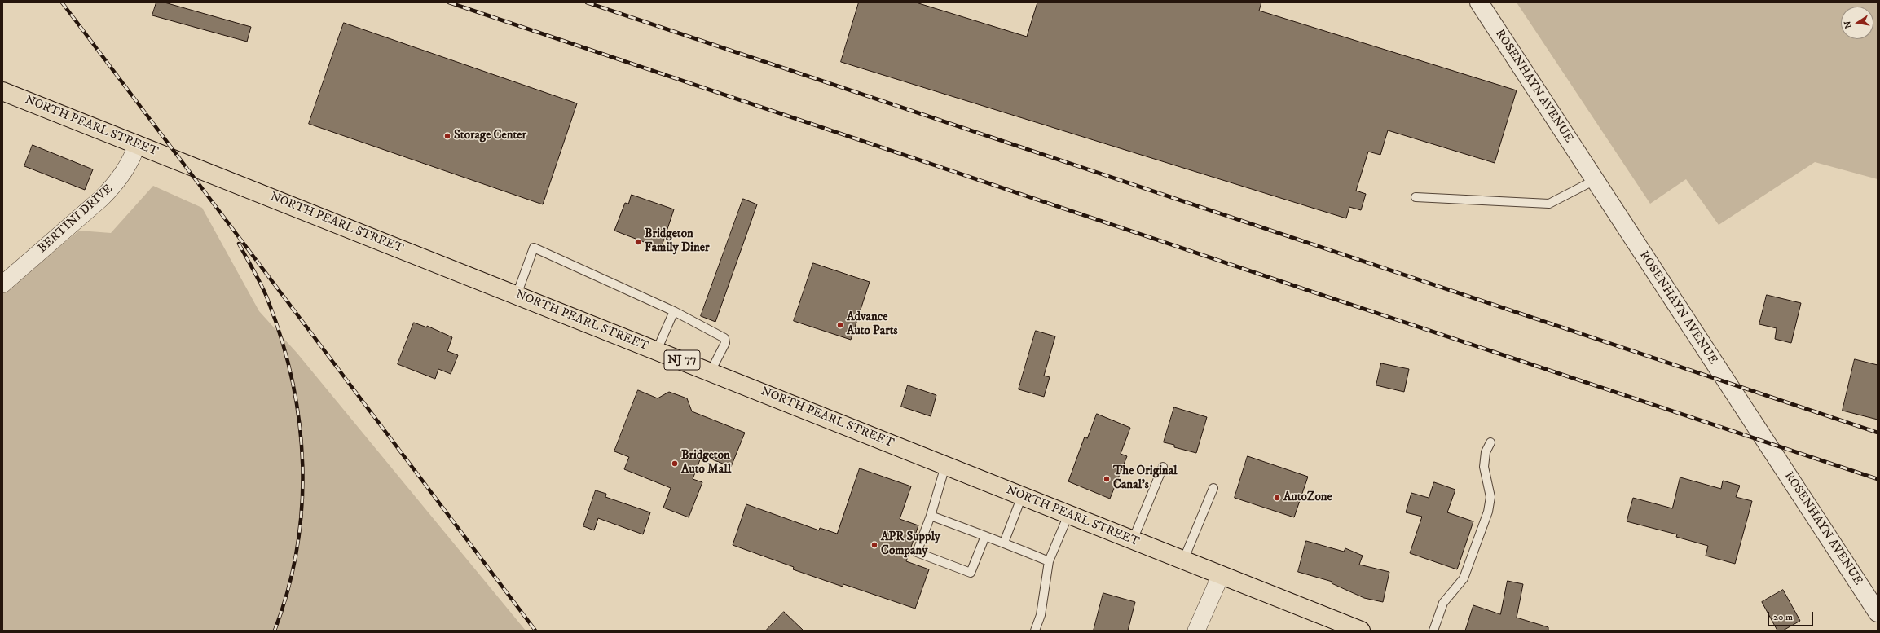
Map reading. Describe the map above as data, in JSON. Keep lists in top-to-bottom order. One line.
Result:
{"streets":{"main road":["NORTH PEARL STREET","NJ 77"],"street":["ROSENHAYN AVENUE","BERTINI DRIVE"]},"crossings":[["NORTH PEARL STREET","BERTINI DRIVE"]],"places":["Storage Center","Bridgeton Family Diner","Advance Auto Parts","Bridgeton Auto Mall","The Original Canal's","AutoZone","APR Supply Company"],"scale_bar":"20 m","north":"left"}
